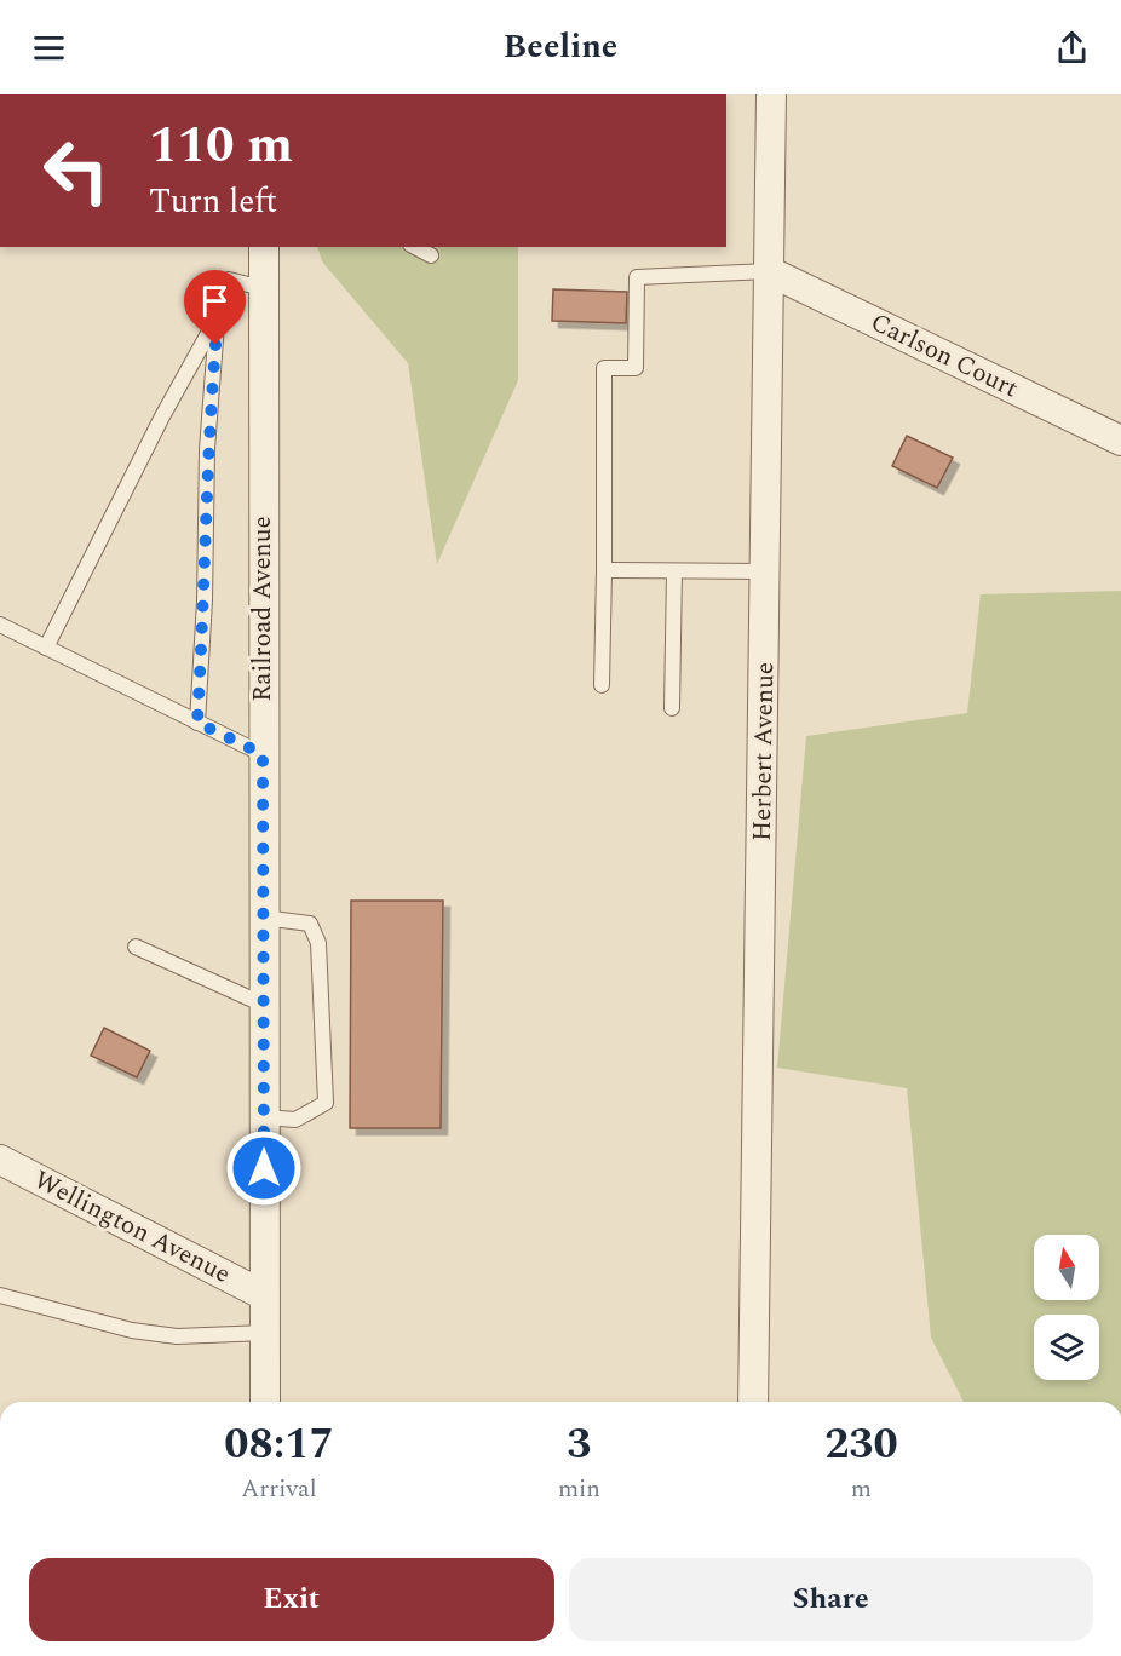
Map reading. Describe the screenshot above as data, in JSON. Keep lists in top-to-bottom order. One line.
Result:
{"streets":{"street":["Carlson Court","Railroad Avenue","Herbert Avenue","Wellington Avenue"]},"crossings":[["Carlson Court","Herbert Avenue"],["Railroad Avenue","Wellington Avenue"]],"north":"top","page":{"header":"Beeline","turn":["110 m","Turn left"],"eta":["08:17","Arrival","3","min","230","m"],"buttons":["Exit","Share"]}}
